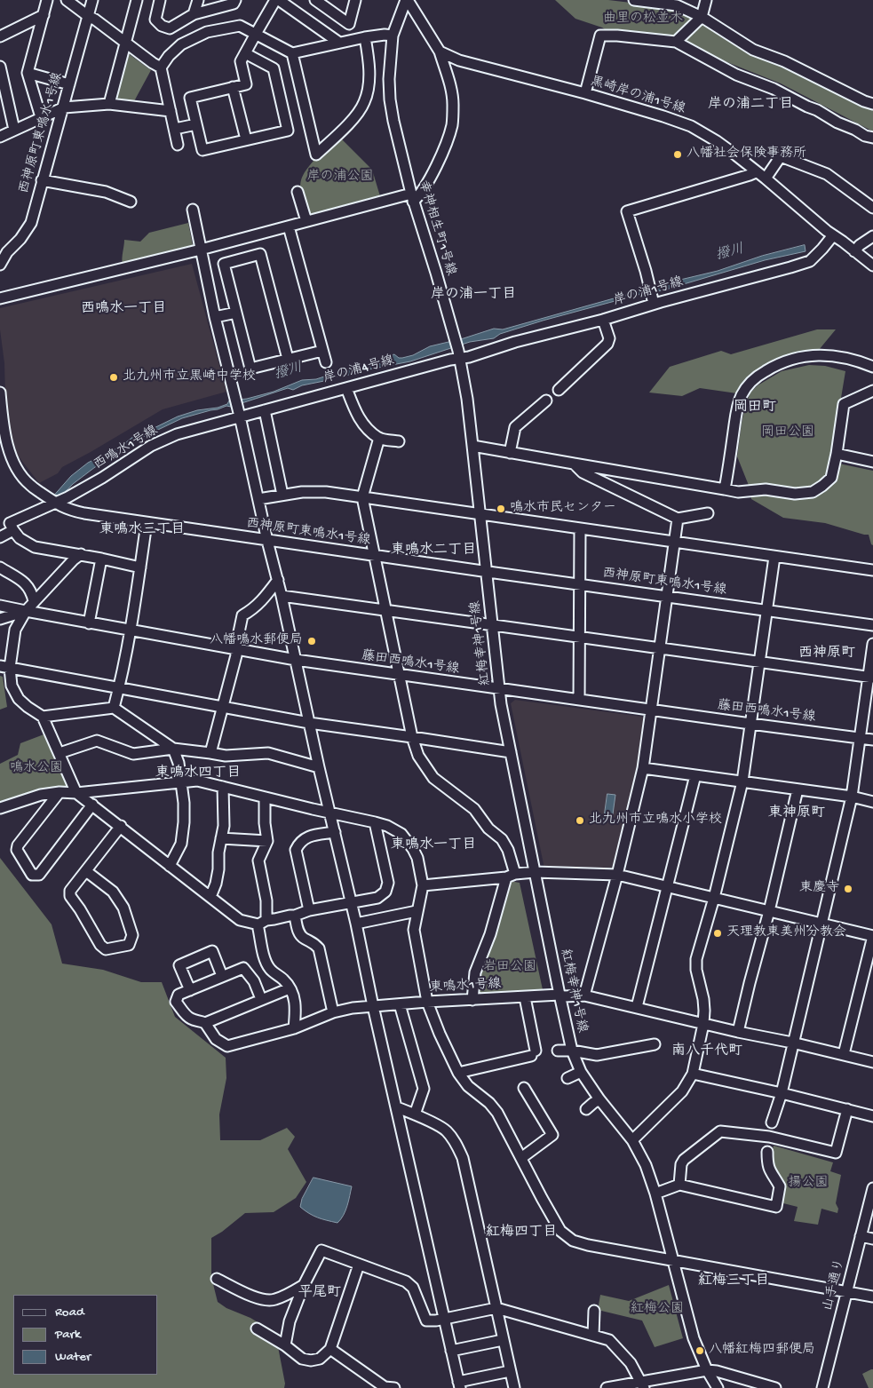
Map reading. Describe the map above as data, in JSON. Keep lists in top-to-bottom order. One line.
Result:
{"streets":{"street":["黒崎岸の浦1号線","西神原町東鳴水1号線","幸神相生町1号線","岸の浦1号線","岸の浦4号線","西鳴水1号線","紅梅幸神1号線","藤田西鳴水1号線","東鳴水1号線","山手通り"]},"crossings":[["黒崎岸の浦1号線","岸の浦1号線"],["西神原町東鳴水1号線","幸神相生町1号線"],["西神原町東鳴水1号線","西鳴水1号線"],["西神原町東鳴水1号線","紅梅幸神1号線"],["幸神相生町1号線","岸の浦1号線"],["幸神相生町1号線","岸の浦4号線"],["幸神相生町1号線","紅梅幸神1号線"],["岸の浦1号線","岸の浦4号線"],["岸の浦4号線","西鳴水1号線"],["紅梅幸神1号線","藤田西鳴水1号線"],["紅梅幸神1号線","東鳴水1号線"]],"districts":["岸の浦二丁目","岸の浦一丁目","西鳴水一丁目","岡田町","東鳴水三丁目","東鳴水二丁目","西神原町","東鳴水四丁目","東神原町","東鳴水一丁目","南八千代町","紅梅四丁目","紅梅三丁目","平尾町"],"water":["撥川"],"parks":["曲里の松並木","岸の浦公園","岡田公園","鳴水公園","岩田公園","揚公園","紅梅公園"],"places":["八幡社会保険事務所","北九州市立黒崎中学校","鳴水市民センター","八幡鳴水郵便局","北九州市立鳴水小学校","東慶寺","天理教東美州分教会","八幡紅梅四郵便局"],"legend":["Road","Park","Water"]}
